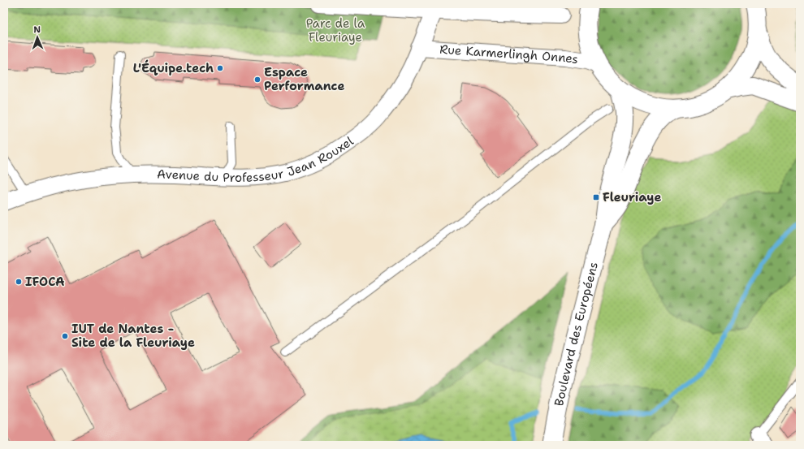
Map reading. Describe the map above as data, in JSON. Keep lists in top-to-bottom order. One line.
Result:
{"streets":{"main road":["Boulevard des Européens"],"street":["Rue Karmerlingh Onnes","Avenue du Professeur Jean Rouxel"]},"crossings":[["Rue Karmerlingh Onnes","Avenue du Professeur Jean Rouxel"]],"parks":["Parc de la Fleuriaye"],"places":{"other":["L'Équipe.tech","Espace Performance","IFOCA","IUT de Nantes - Site de la Fleuriaye"],"transit":["Fleuriaye"]},"north":"top"}
